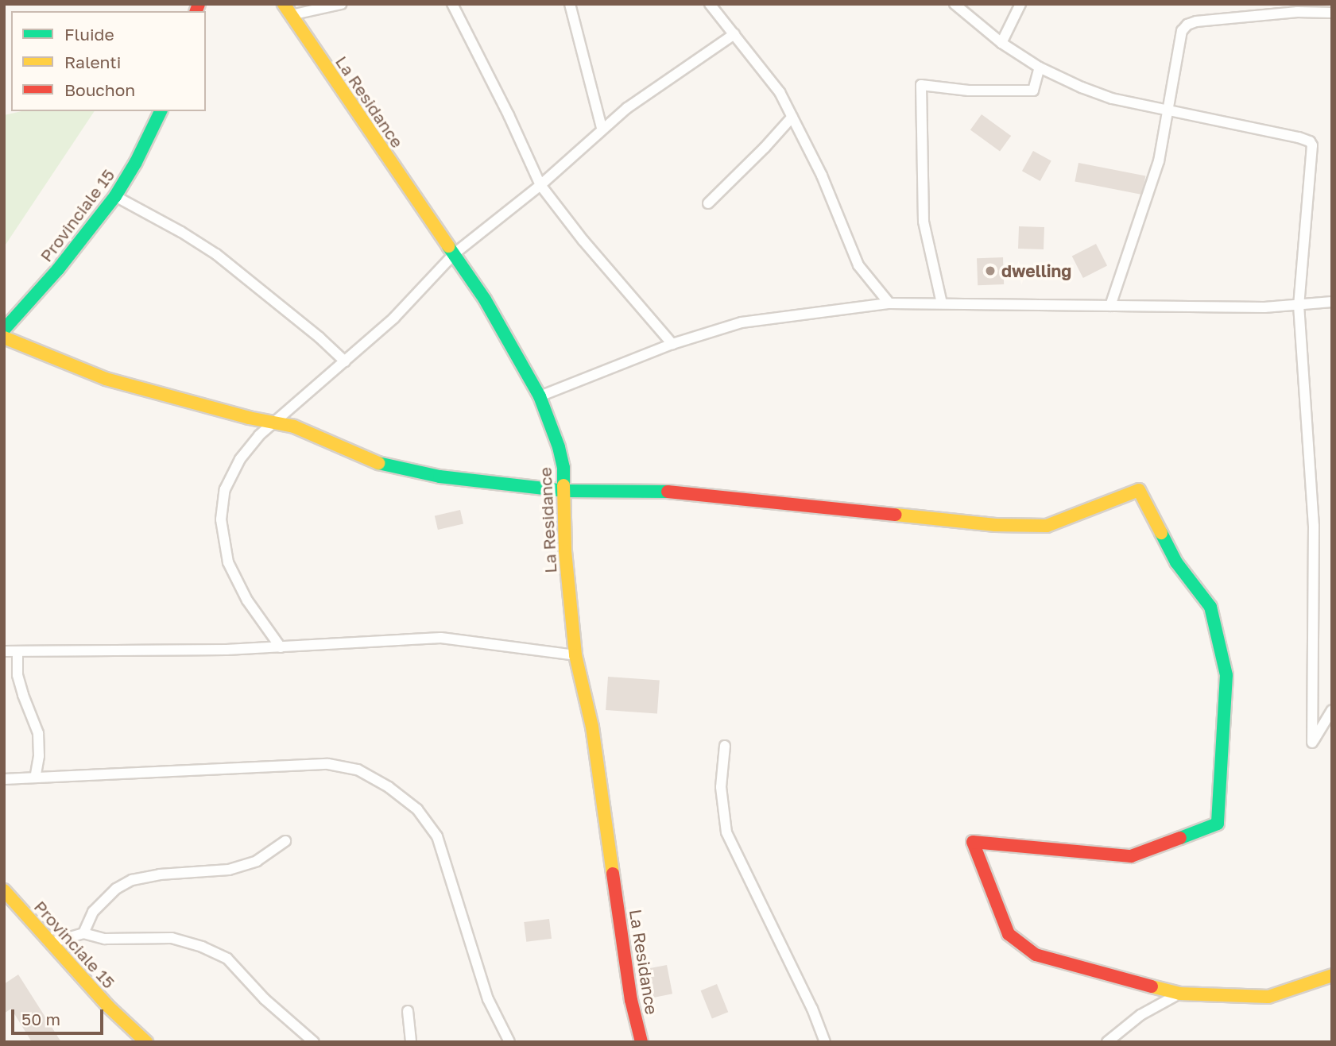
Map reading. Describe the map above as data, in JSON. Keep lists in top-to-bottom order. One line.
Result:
{"streets":{"street":["La Residance","Provinciale 15"]},"places":["dwelling"],"legend":["Fluide","Ralenti","Bouchon"],"scale_bar":"50 m"}
